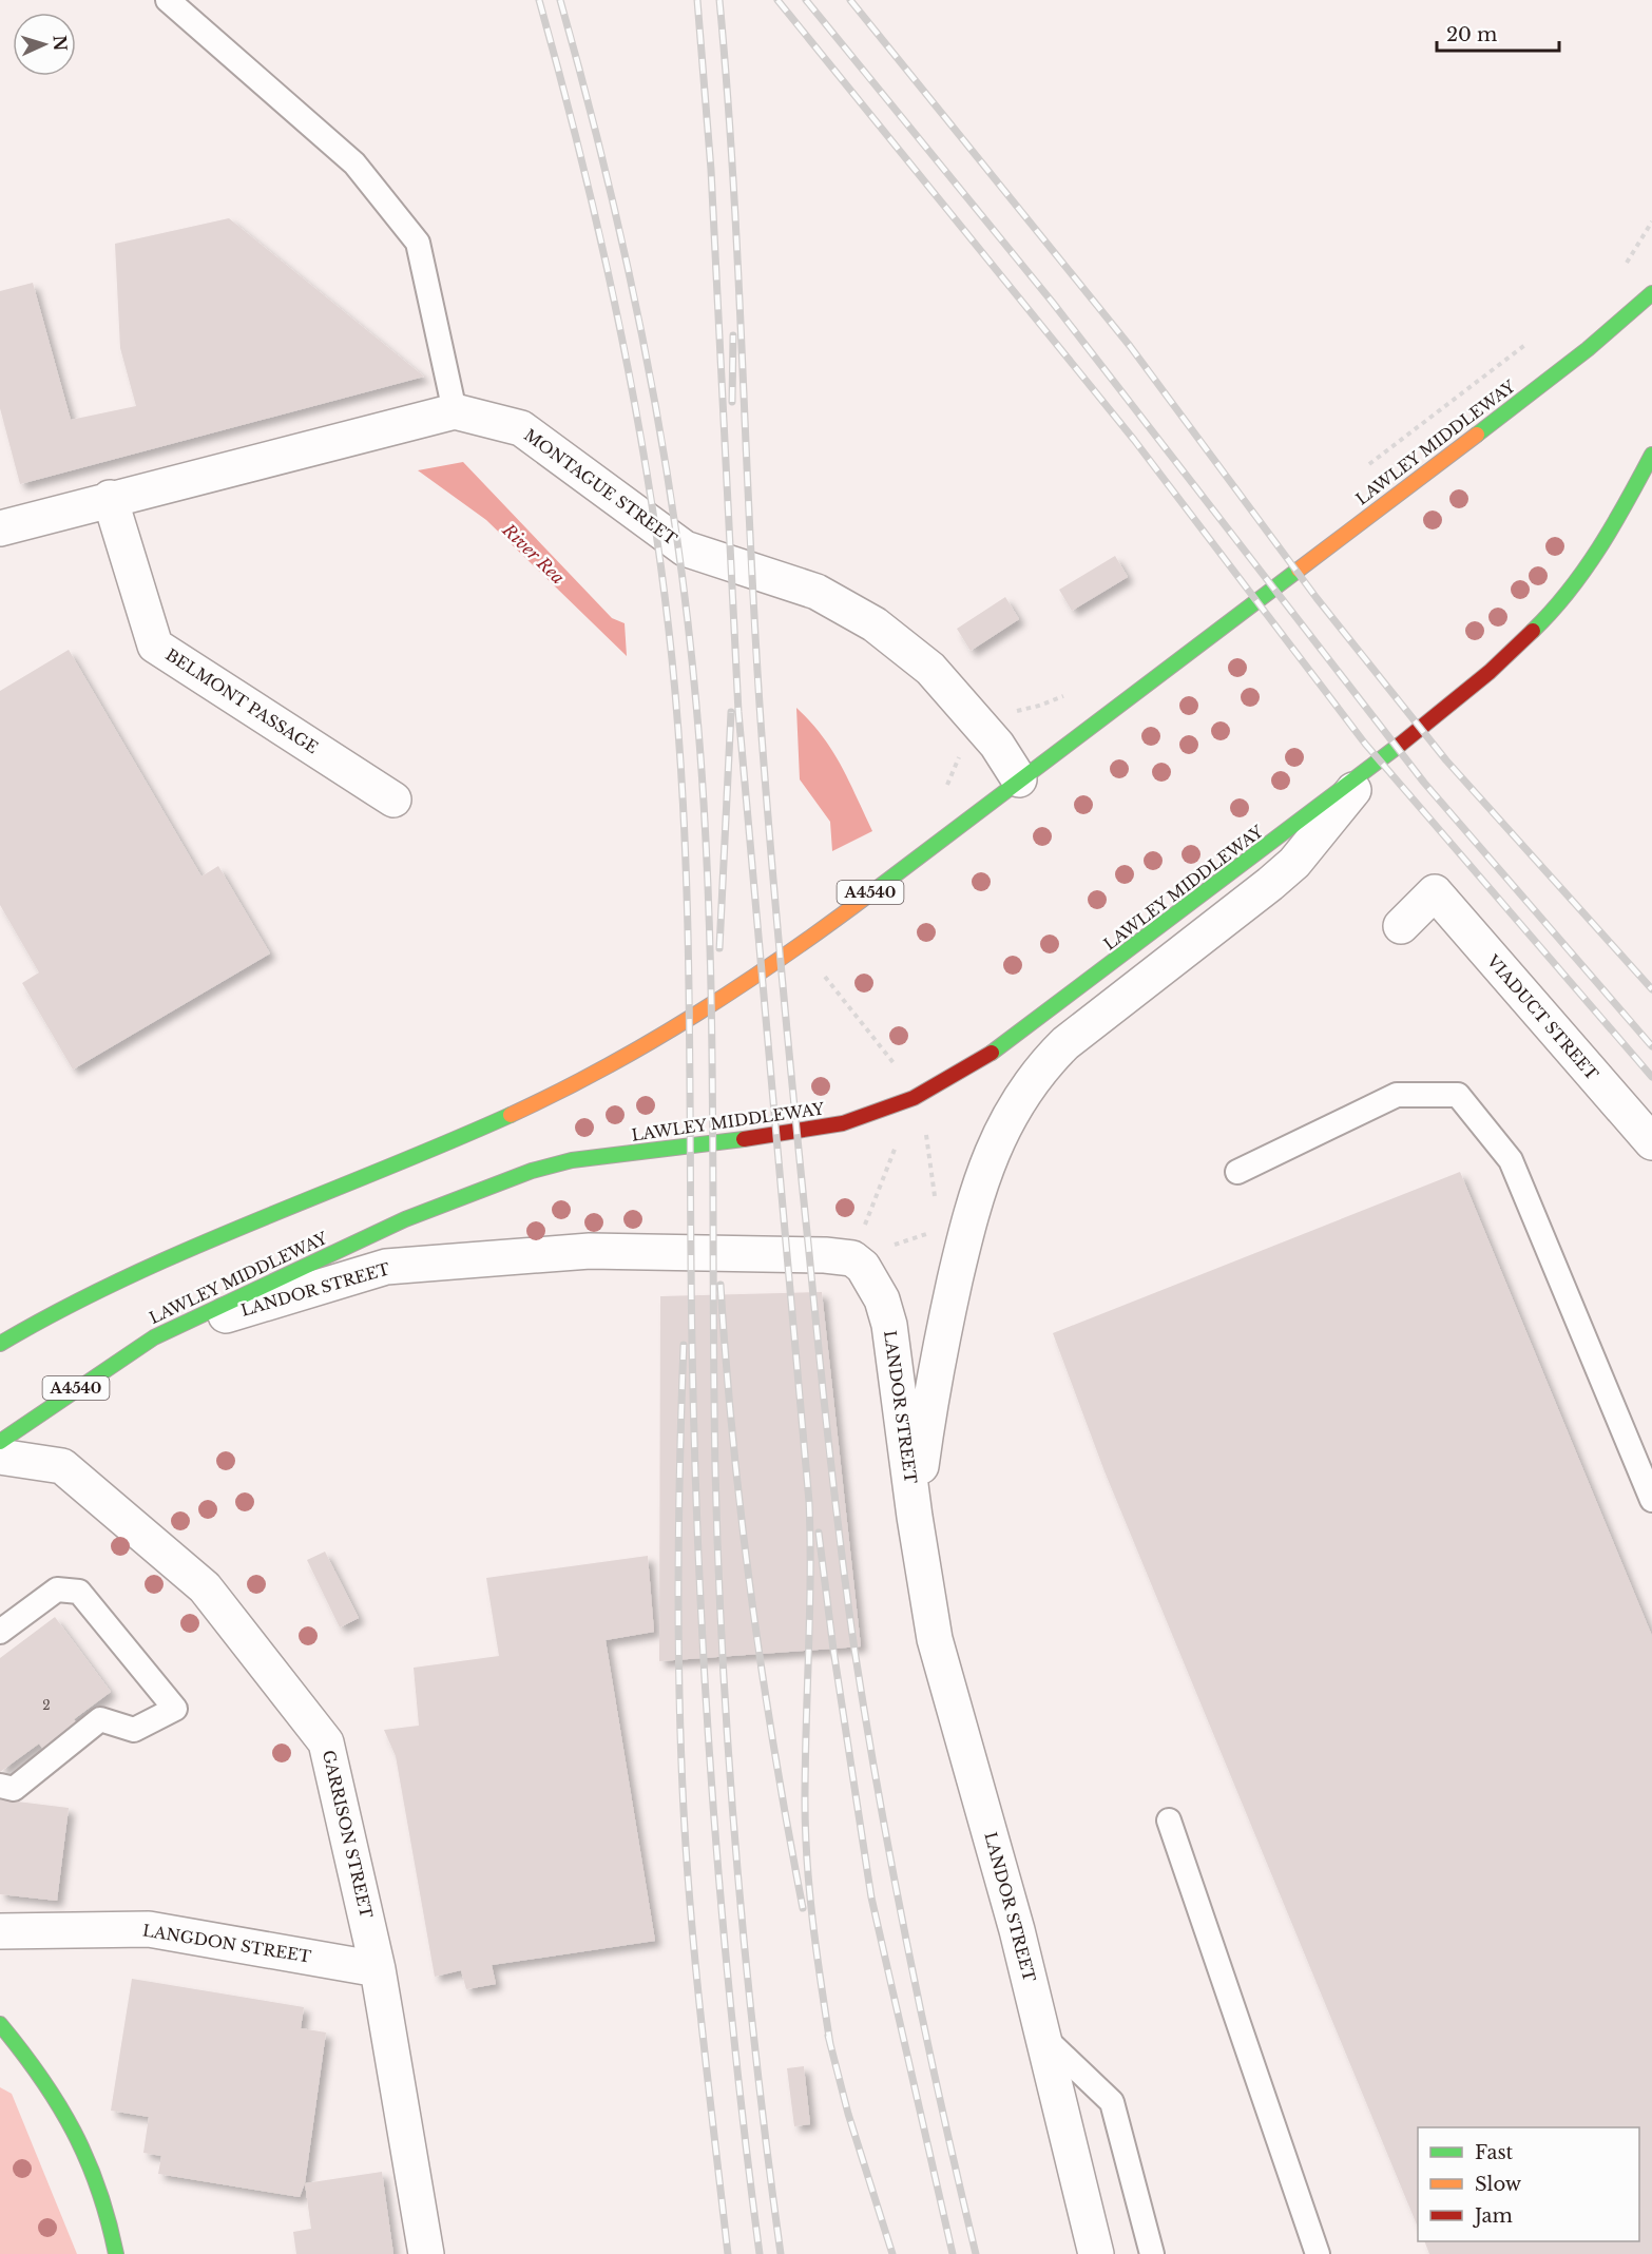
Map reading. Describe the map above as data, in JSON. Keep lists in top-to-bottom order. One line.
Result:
{"streets":{"main road":["LAWLEY MIDDLEWAY","A4540"],"street":["MONTAGUE STREET","BELMONT PASSAGE","VIADUCT STREET","LANDOR STREET","GARRISON STREET","LANGDON STREET"]},"crossings":[["LAWLEY MIDDLEWAY","MONTAGUE STREET"],["LAWLEY MIDDLEWAY","LANDOR STREET"],["MONTAGUE STREET","BELMONT PASSAGE"],["GARRISON STREET","LANGDON STREET"]],"water":["River Rea"],"house_numbers":["2"],"legend":["Fast","Slow","Jam"],"scale_bar":"20 m","north":"right"}
